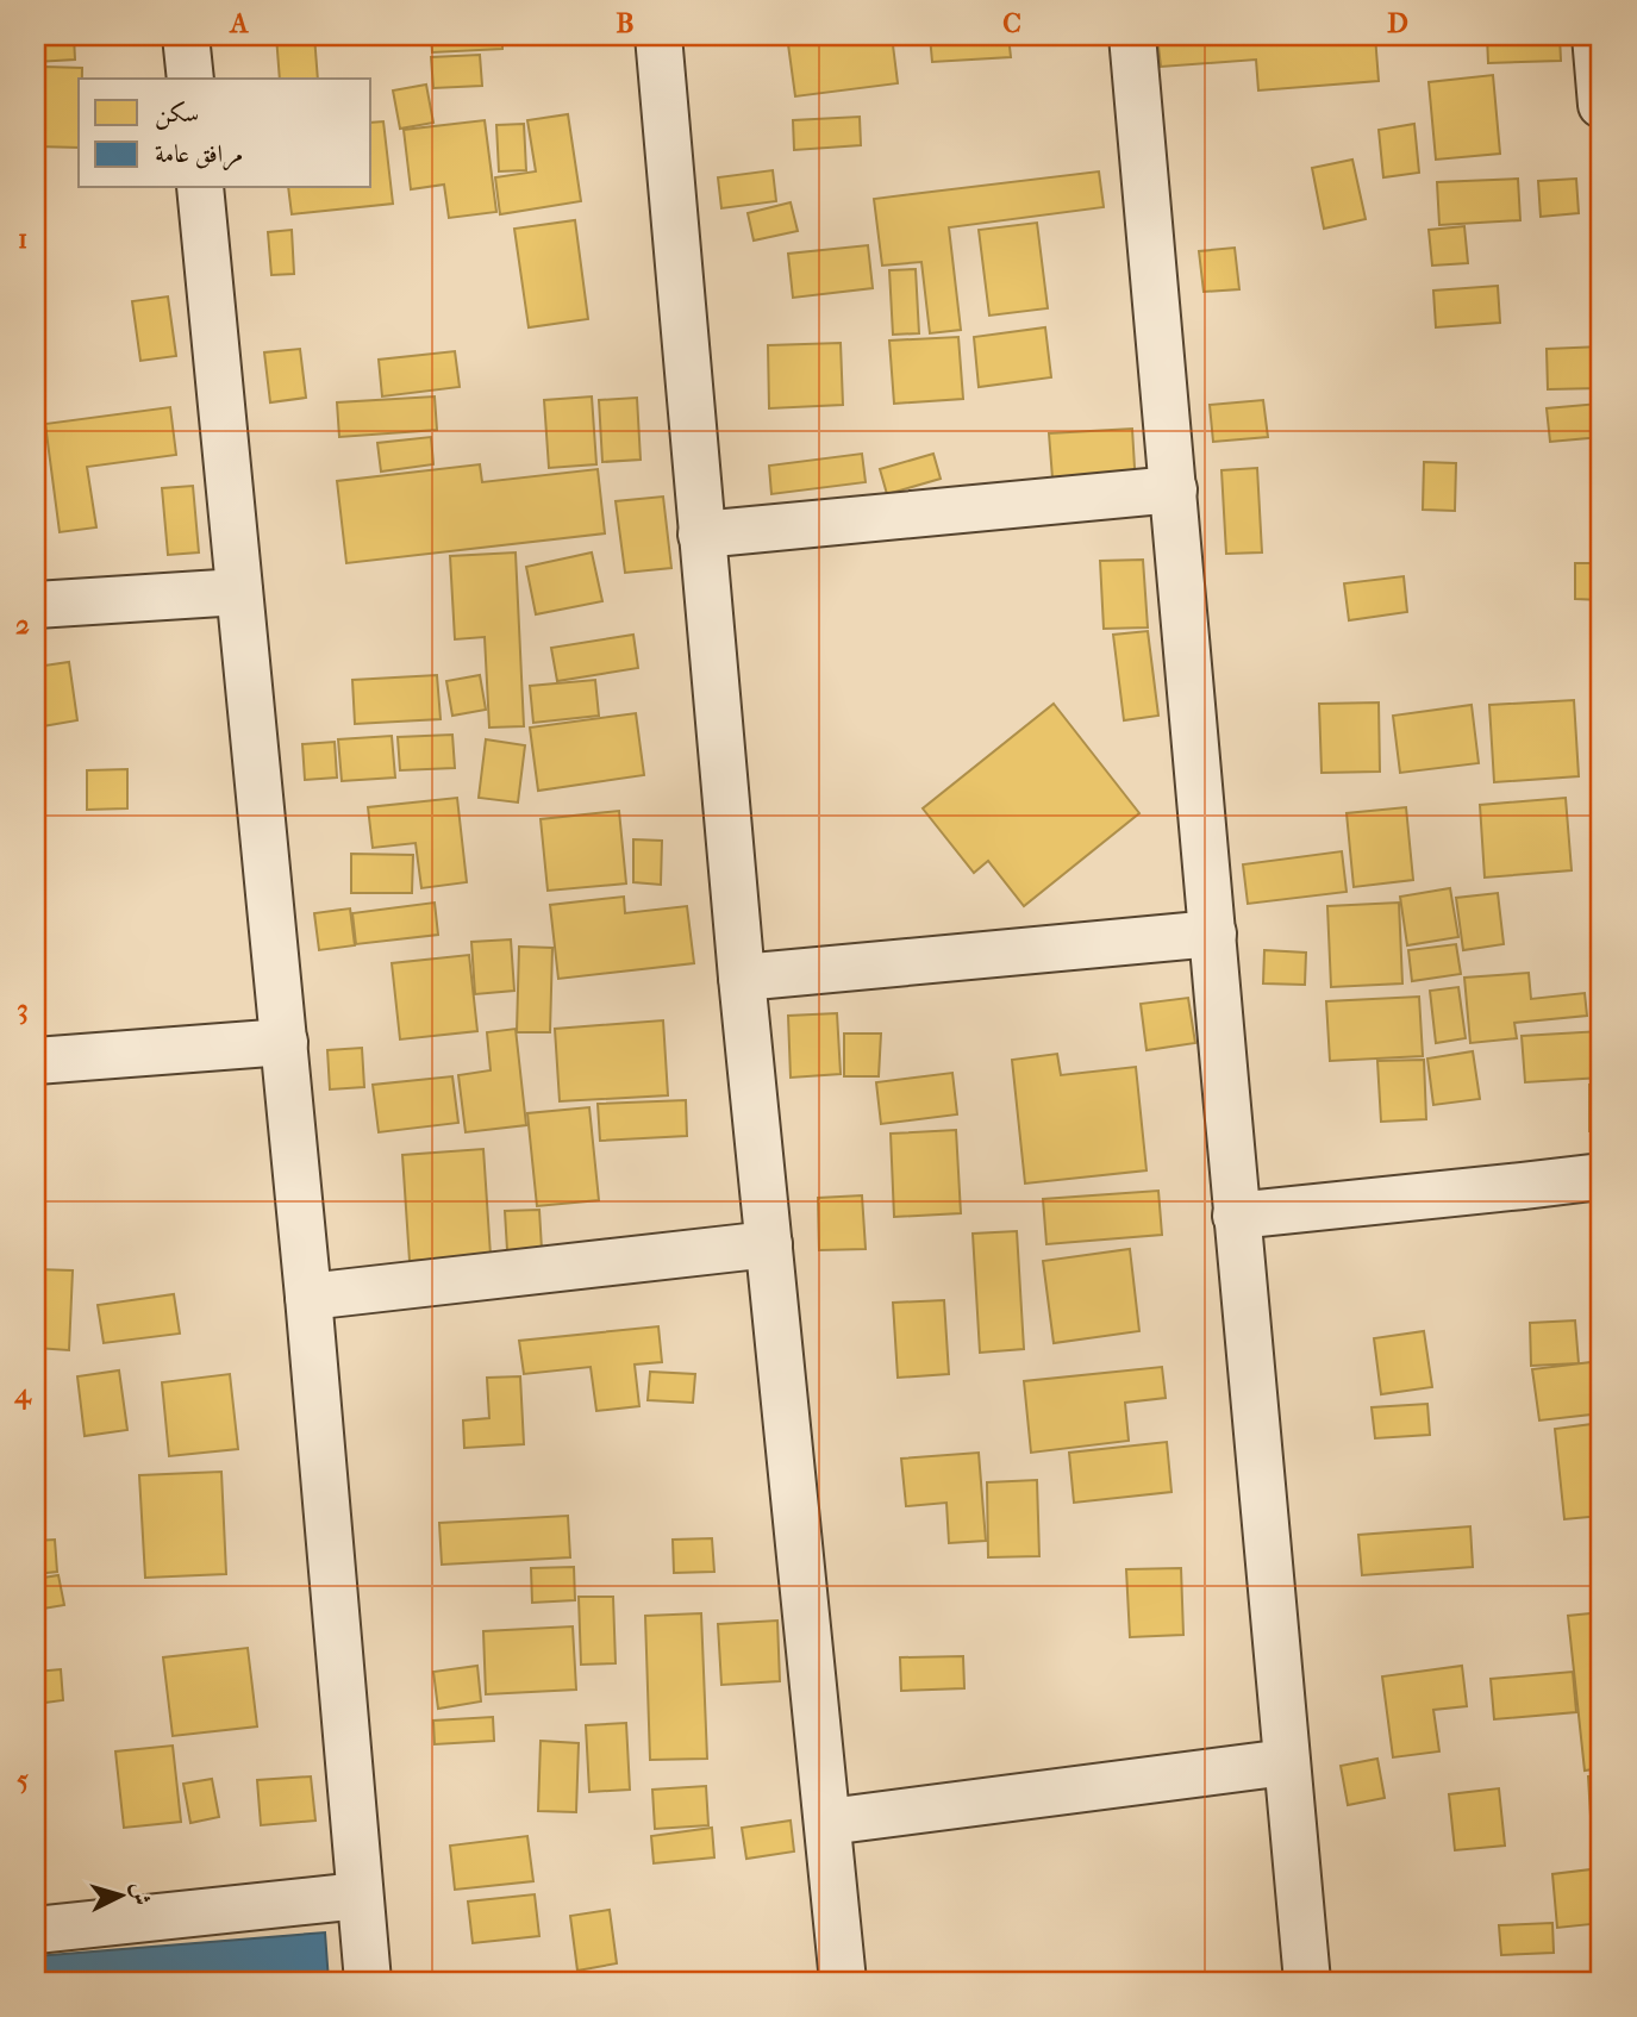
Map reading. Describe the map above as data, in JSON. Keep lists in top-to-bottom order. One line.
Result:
{"legend":["سكن","مرافق عامة"],"north":"right","grid":{"columns":["A","B","C","D"],"rows":["1","2","3","4","5"]}}
